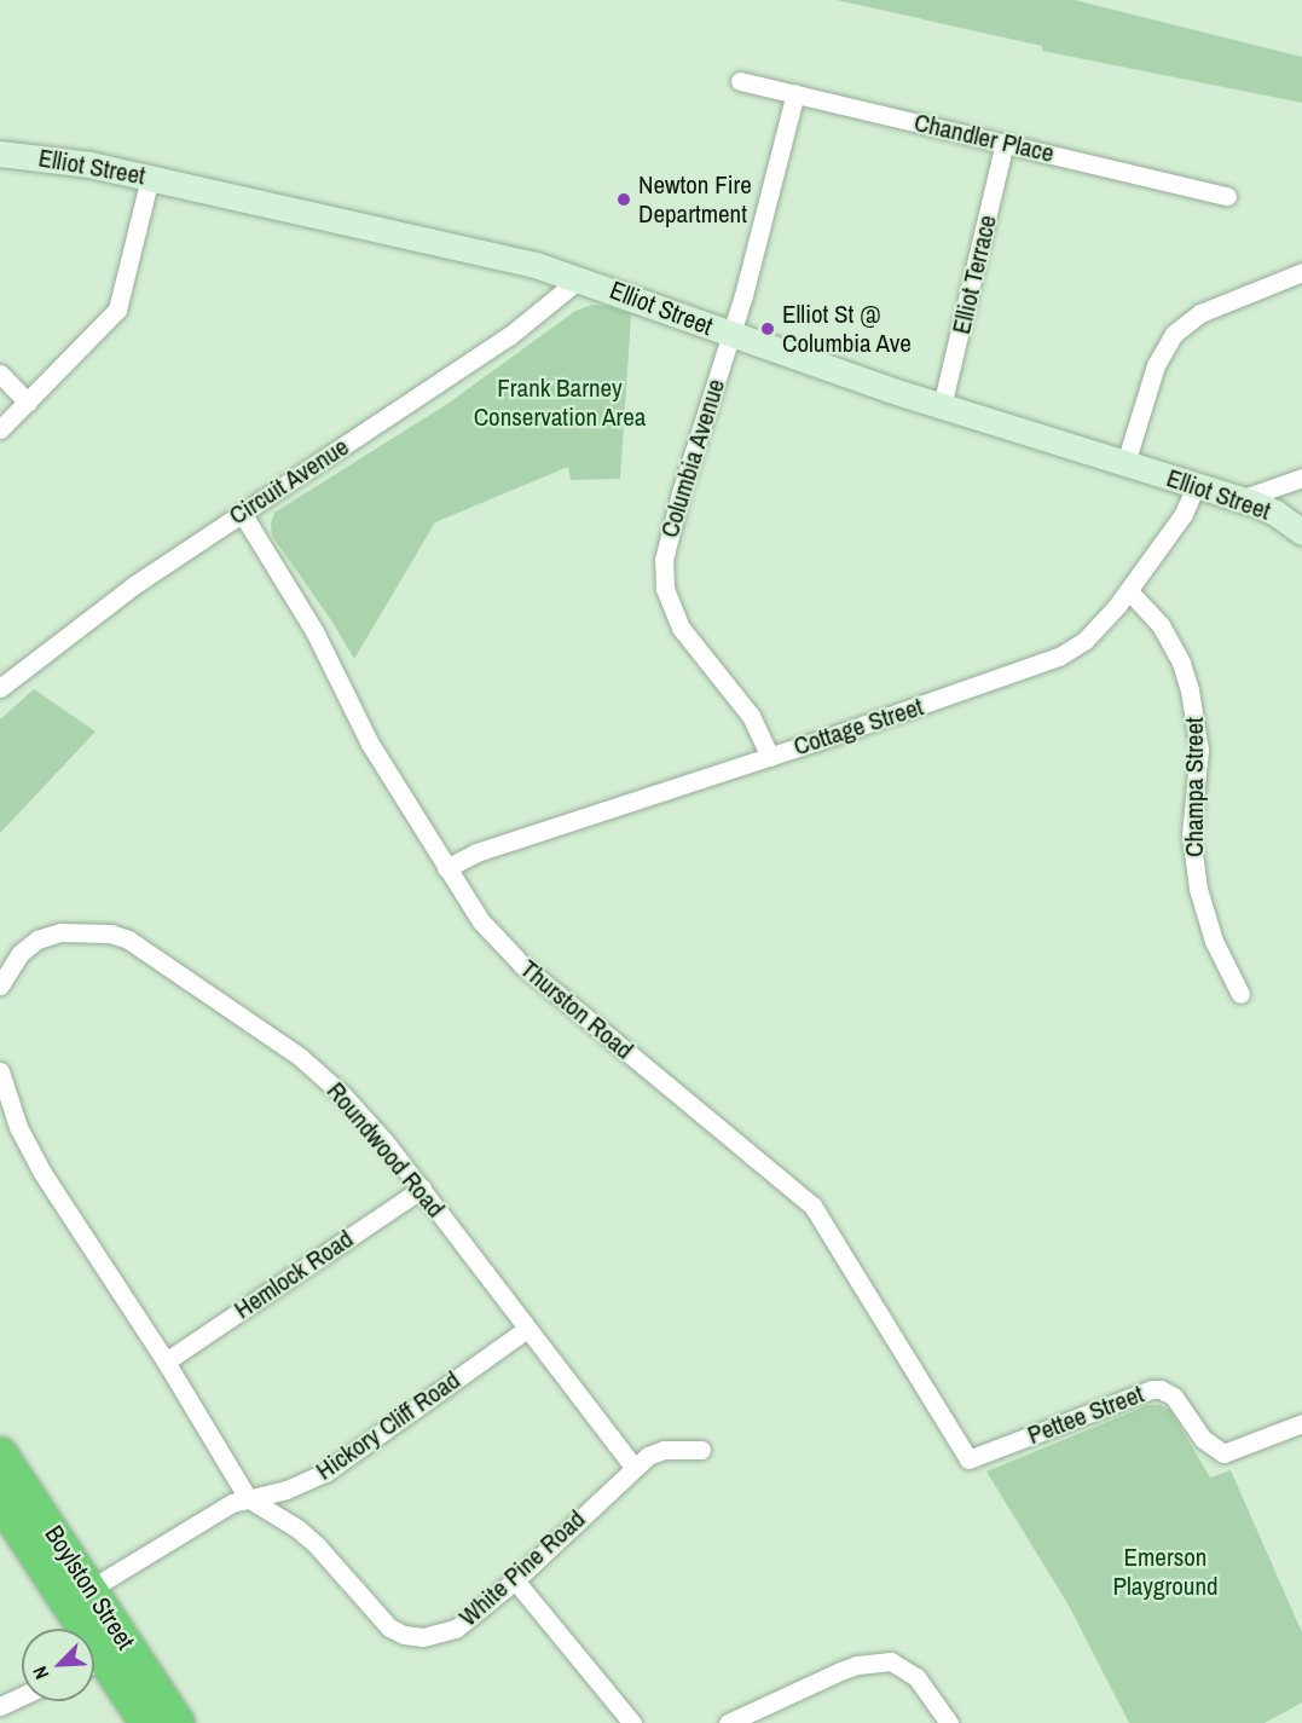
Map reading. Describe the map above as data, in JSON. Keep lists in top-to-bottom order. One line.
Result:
{"streets":{"highway":["Boylston Street"],"street":["Chandler Place","Elliot Street","Elliot Terrace","Columbia Avenue","Circuit Avenue","Cottage Street","Champa Street","Thurston Road","Roundwood Road","Hemlock Road","Pettee Street","Hickory Cliff Road","White Pine Road"]},"crossings":[["Chandler Place","Elliot Terrace"],["Chandler Place","Columbia Avenue"],["Elliot Street","Elliot Terrace"],["Elliot Street","Columbia Avenue"],["Elliot Street","Circuit Avenue"],["Elliot Street","Cottage Street"],["Columbia Avenue","Cottage Street"],["Circuit Avenue","Thurston Road"],["Cottage Street","Champa Street"],["Cottage Street","Thurston Road"],["Thurston Road","Pettee Street"],["Roundwood Road","Hemlock Road"],["Roundwood Road","Hickory Cliff Road"],["Roundwood Road","White Pine Road"],["Hickory Cliff Road","White Pine Road"],["Hickory Cliff Road","Boylston Street"]],"parks":["Frank Barney Conservation Area","Emerson Playground"],"places":["Newton Fire Department","Elliot St @ Columbia Ave"],"north":"bottom left"}
